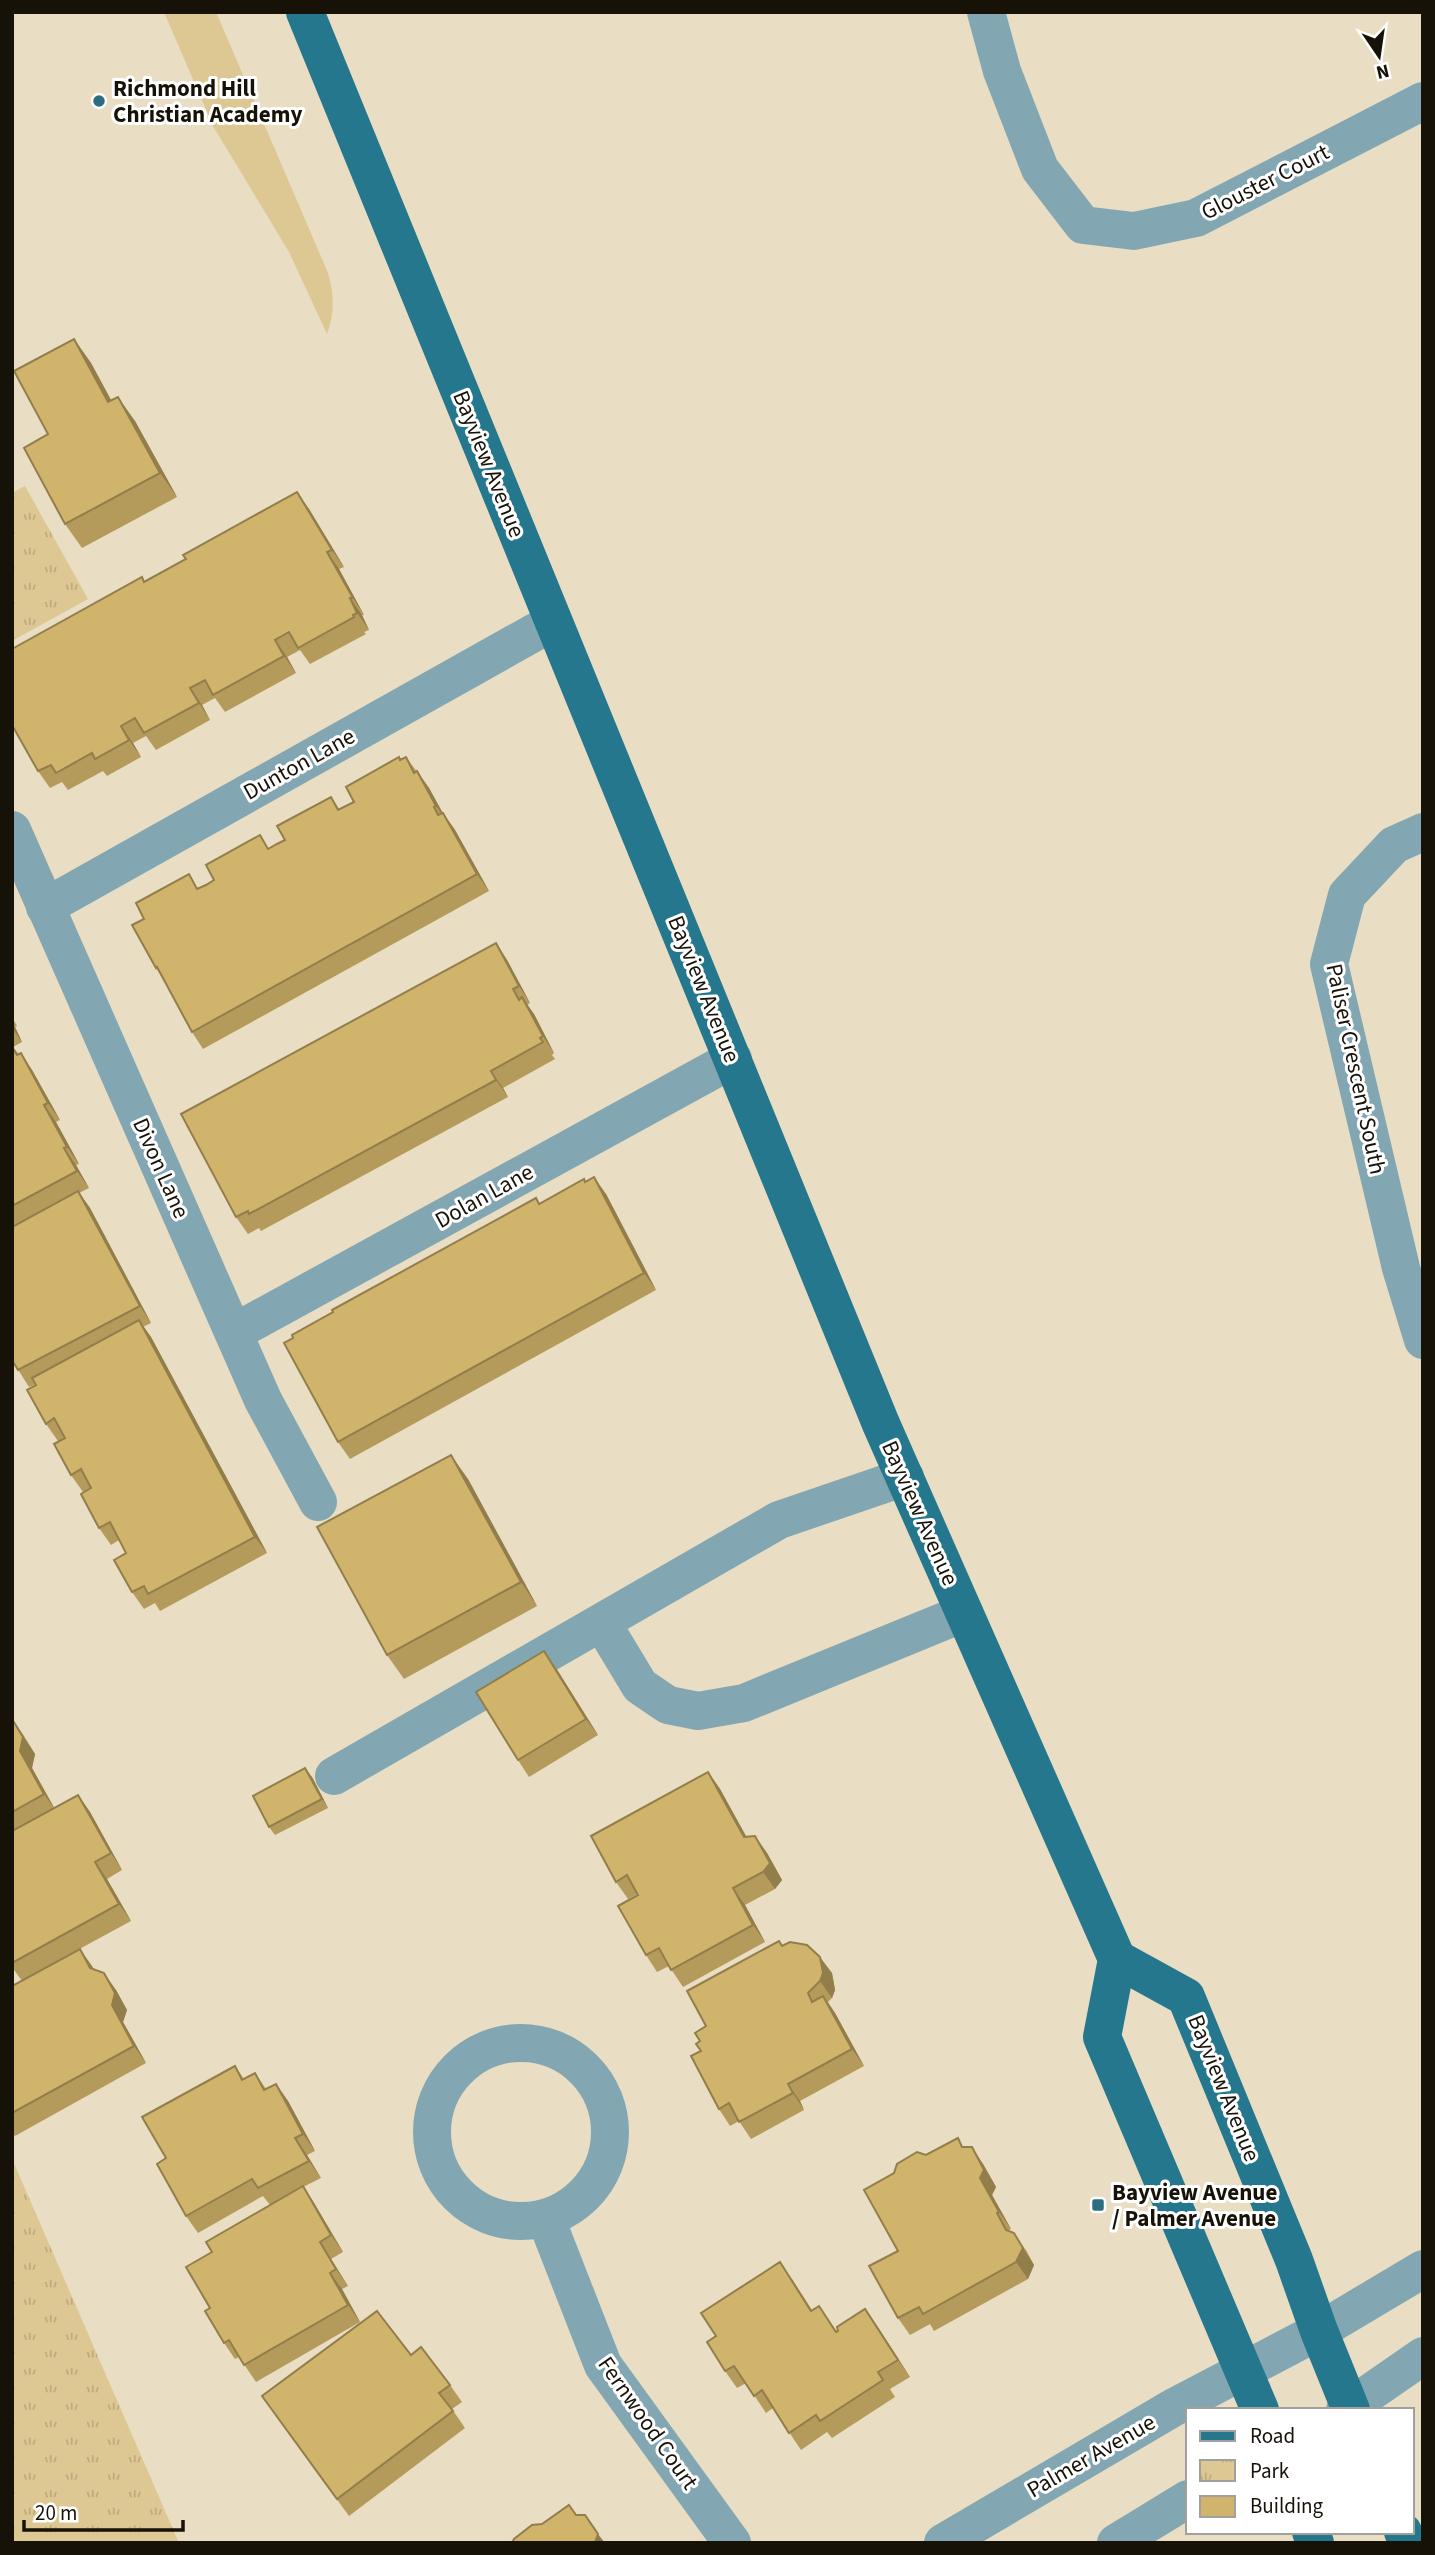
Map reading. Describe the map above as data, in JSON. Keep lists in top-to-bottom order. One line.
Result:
{"streets":{"main road":["Bayview Avenue"],"street":["Glouster Court","Dunton Lane","Paliser Crescent South","Divon Lane","Dolan Lane","Fernwood Court","Palmer Avenue"]},"crossings":[["Bayview Avenue","Dunton Lane"],["Bayview Avenue","Dolan Lane"],["Bayview Avenue","Palmer Avenue"],["Dunton Lane","Divon Lane"],["Divon Lane","Dolan Lane"]],"places":{"other":["Richmond Hill Christian Academy"],"transit":["Bayview Avenue / Palmer Avenue"]},"legend":["Road","Park","Building"],"scale_bar":"20 m","north":"bottom"}
